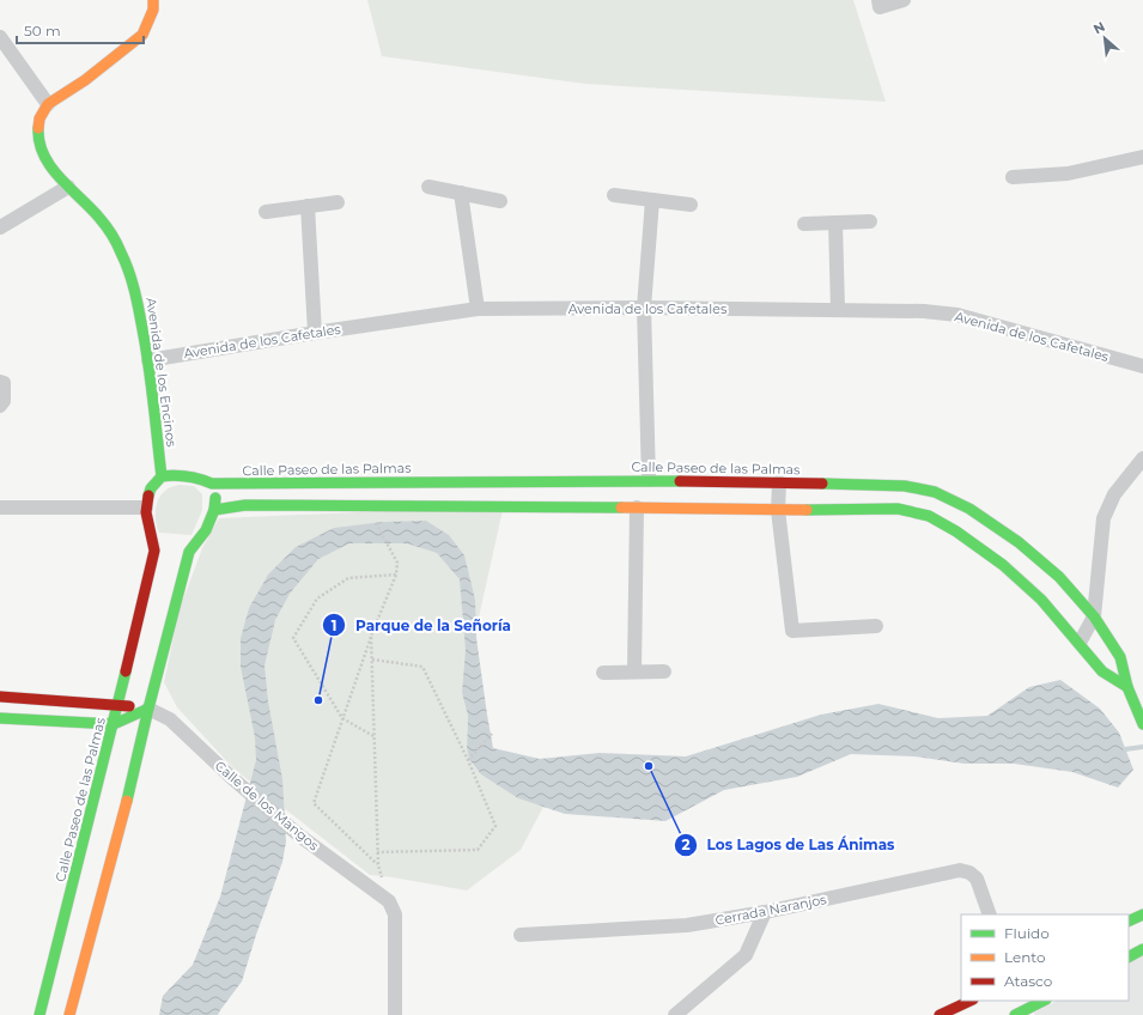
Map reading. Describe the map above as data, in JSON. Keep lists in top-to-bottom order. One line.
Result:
{"streets":{"street":["Avenida de los Cafetales","Avenida de los Encinos","Calle Paseo de las Palmas","Calle de los Mangos","Cerrada Naranjos"]},"crossings":[["Avenida de los Cafetales","Avenida de los Encinos"],["Avenida de los Encinos","Calle Paseo de las Palmas"]],"places":["Parque de la Señoría","Los Lagos de Las Ánimas"],"legend":["Fluido","Lento","Atasco"],"scale_bar":"50 m","north":"top left"}
